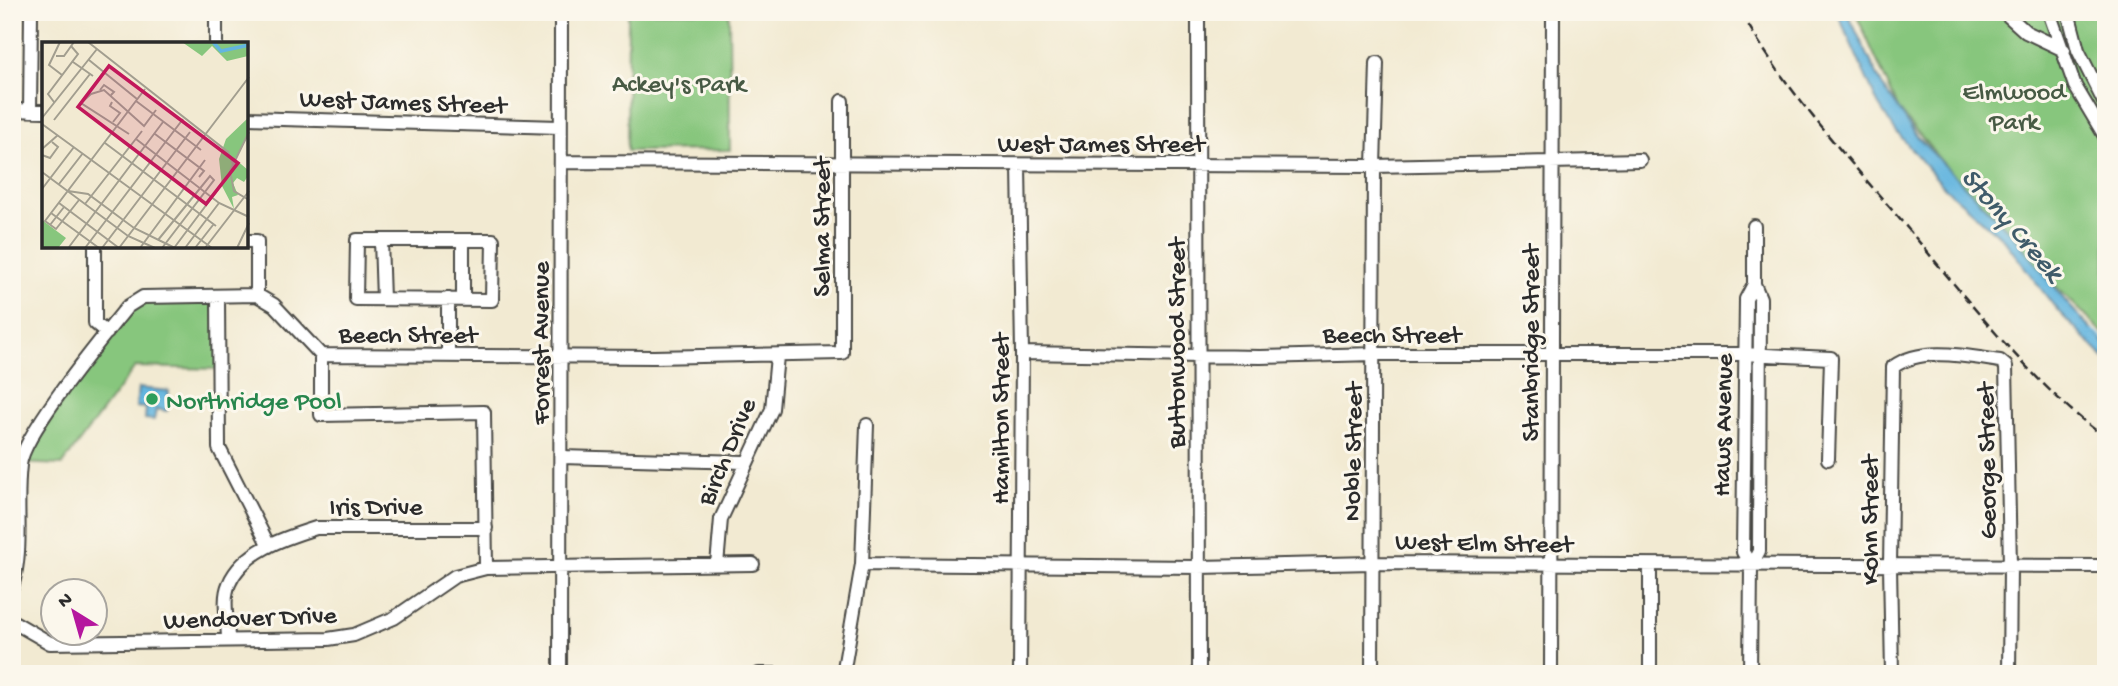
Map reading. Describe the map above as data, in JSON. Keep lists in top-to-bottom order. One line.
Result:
{"streets":{"street":["West James Street","Selma Street","Beech Street","Forrest Avenue","Buttonwood Street","Stanbridge Street","Hamilton Street","Haws Avenue","Birch Drive","Noble Street","George Street","Iris Drive","Kohn Street","West Elm Street","Wendover Drive"]},"crossings":[["West James Street","Selma Street"],["West James Street","Forrest Avenue"],["West James Street","Buttonwood Street"],["West James Street","Stanbridge Street"],["West James Street","Hamilton Street"],["West James Street","Noble Street"],["Selma Street","Beech Street"],["Beech Street","Forrest Avenue"],["Beech Street","Buttonwood Street"],["Beech Street","Stanbridge Street"],["Beech Street","Hamilton Street"],["Beech Street","Haws Avenue"],["Beech Street","Birch Drive"],["Beech Street","Noble Street"],["Forrest Avenue","Wendover Drive"],["Buttonwood Street","West Elm Street"],["Stanbridge Street","West Elm Street"],["Hamilton Street","West Elm Street"],["Haws Avenue","West Elm Street"],["Noble Street","West Elm Street"],["George Street","Kohn Street"],["George Street","West Elm Street"],["Iris Drive","Wendover Drive"],["Kohn Street","West Elm Street"]],"water":["Stony Creek"],"parks":["Ackey's Park","Elmwood Park"],"places":["Northridge Pool"],"north":"top left"}
